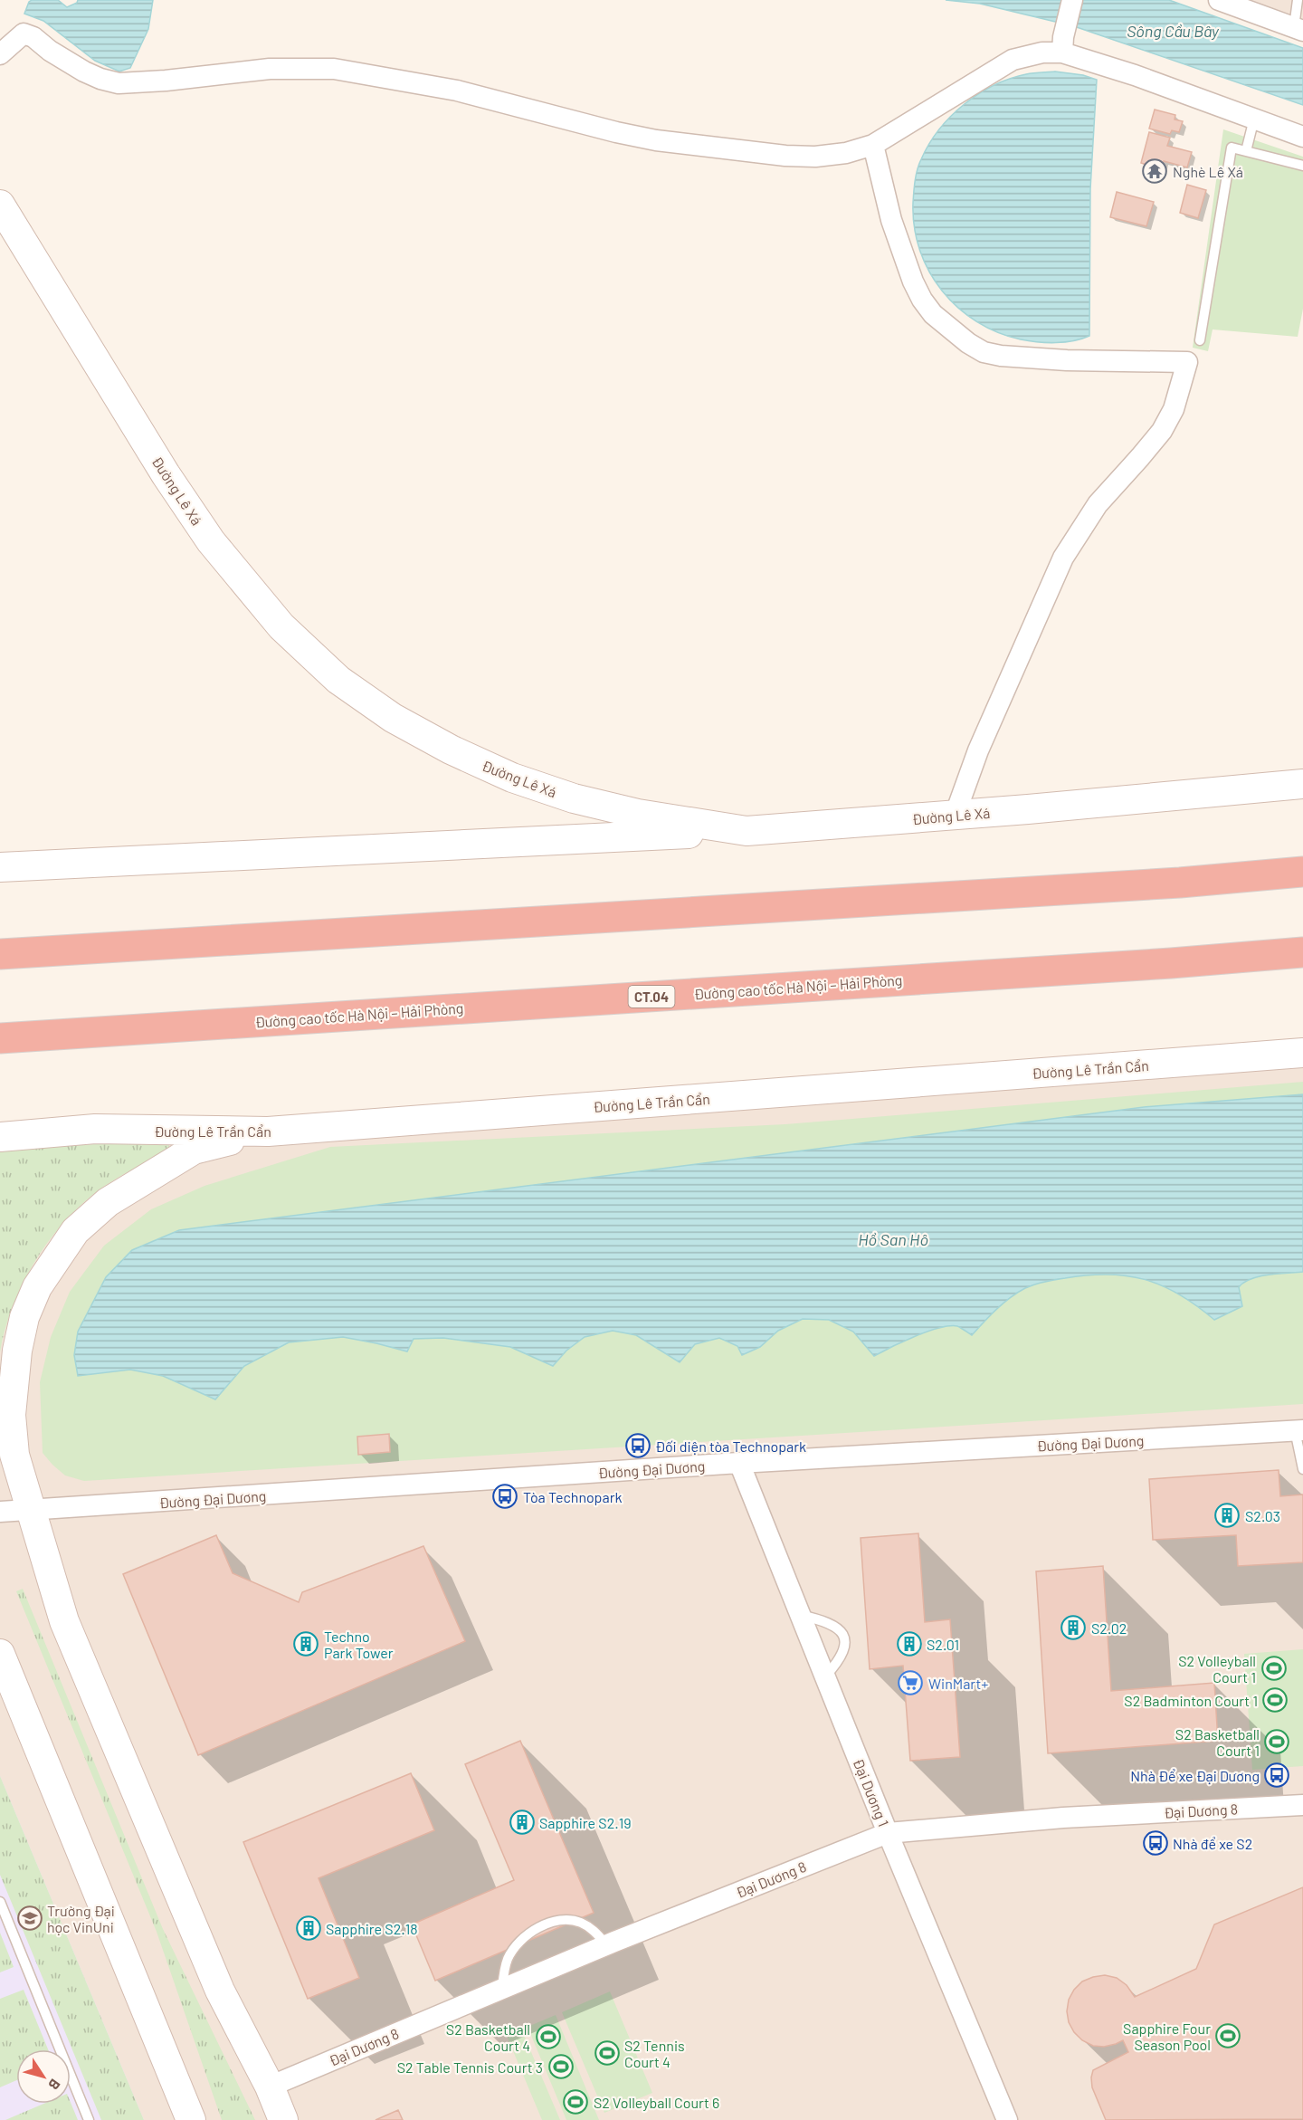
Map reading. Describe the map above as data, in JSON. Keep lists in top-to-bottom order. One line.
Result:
{"streets":{"highway":["Đường cao tốc Hà Nội – Hải Phòng","CT.04"],"main road":["Đường Lê Xá","Đường Lê Trần Cẩn"],"street":["Đường Đại Dương","Đại Dương 1","Đại Dương 8"]},"crossings":[["Đường Đại Dương","Đại Dương 1"],["Đại Dương 1","Đại Dương 8"]],"water":["Sông Cầu Bây","Hồ San Hô"],"places":{"temple":["Nghè Lê Xá"],"bus stop":["Đối diện tòa Technopark","Tòa Technopark","Nhà Để xe Đại Dương","Nhà để xe S2"],"building":["S2.03","S2.02","Techno Park Tower","S2.01","Sapphire S2.19","Sapphire S2.18"],"sports":["S2 Volleyball Court 1","S2 Badminton Court 1","S2 Basketball Court 1","Sapphire Four Season Pool","S2 Basketball Court 4","S2 Tennis Court 4","S2 Table Tennis Court 3","S2 Volleyball Court 6"],"supermarket":["WinMart+"],"school or university":["Trường Đại học VinUni"]},"north":"bottom right"}
